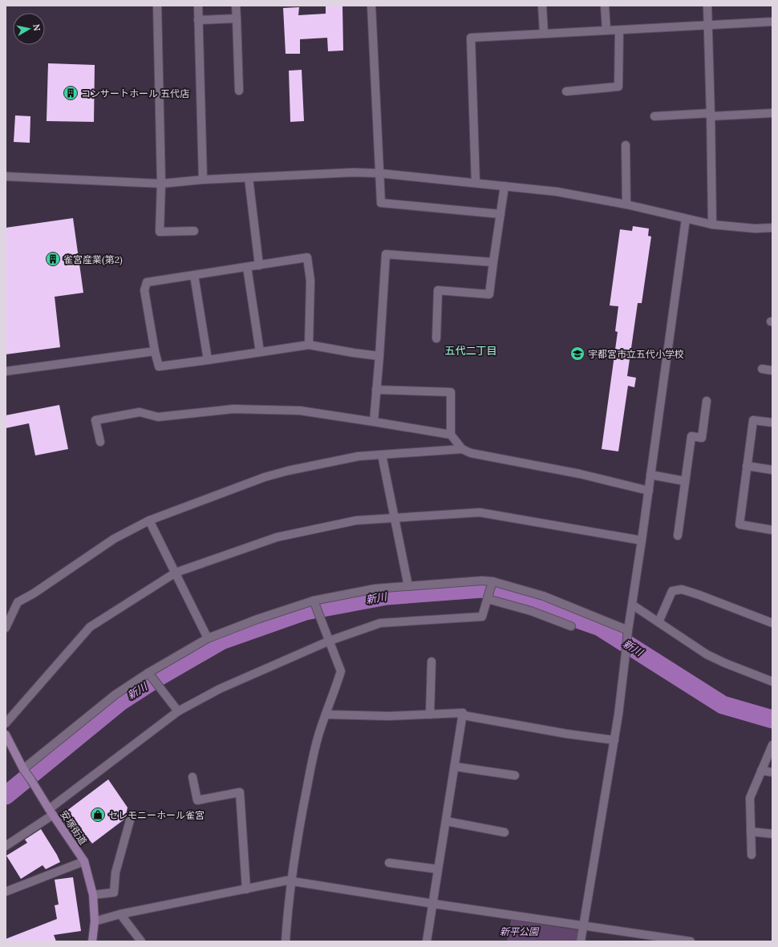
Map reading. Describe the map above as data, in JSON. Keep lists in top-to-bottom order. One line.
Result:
{"streets":{"main road":["安塚街道"]},"districts":["五代二丁目"],"water":["新川"],"parks":["新平公園"],"places":{"building":["コンサートホール 五代店","雀宮産業(第2)"],"school or university":["宇都宮市立五代小学校"],"shop":["セレモニーホール雀宮"]},"north":"right"}
